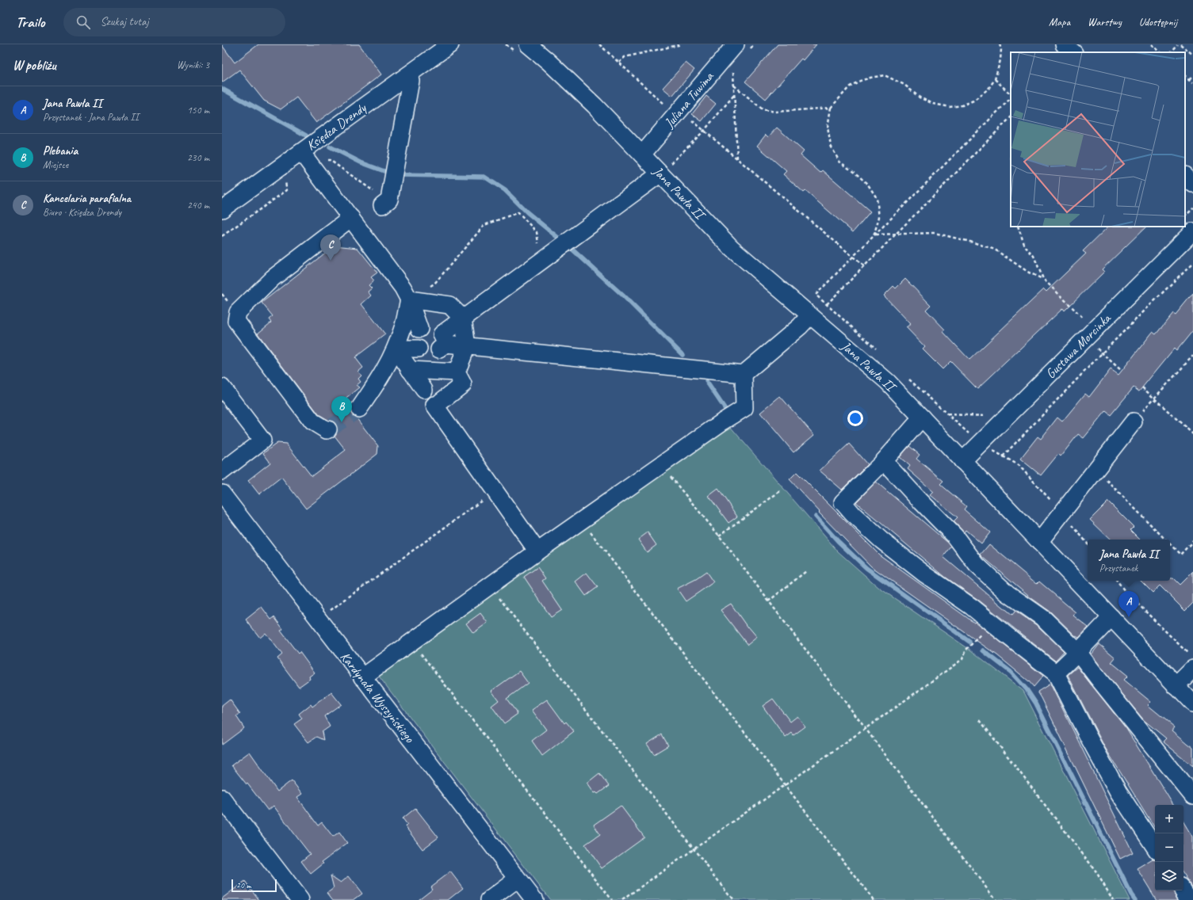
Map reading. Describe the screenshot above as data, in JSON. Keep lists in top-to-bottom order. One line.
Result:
{"streets":{"street":["Juliana Tuwima","Księdza Drendy","Jana Pawła II","Gustawa Morcinka","Kardynała Wyszyńskiego"]},"crossings":[["Juliana Tuwima","Jana Pawła II"],["Jana Pawła II","Gustawa Morcinka"]],"scale_bar":"20 m","page":{"header":"Trailo","search":"Szukaj tutaj","nav":["Mapa","Warstwy","Udostępnij"],"heading":["W pobliżu","Wyniki: 3"],"list":[{"mark":"A","name":"Jana Pawła II","note":"Przystanek · Jana Pawła II","value":"150 m"},{"mark":"B","name":"Plebania","note":"Miejsce","value":"230 m"},{"mark":"C","name":"Kancelaria parafialna","note":"Biuro · Księdza Drendy","value":"240 m"}],"pins":["C","B","A"],"popup":["Jana Pawła II","Przystanek"],"map_buttons":["+","−"],"scale":"20 m"}}
